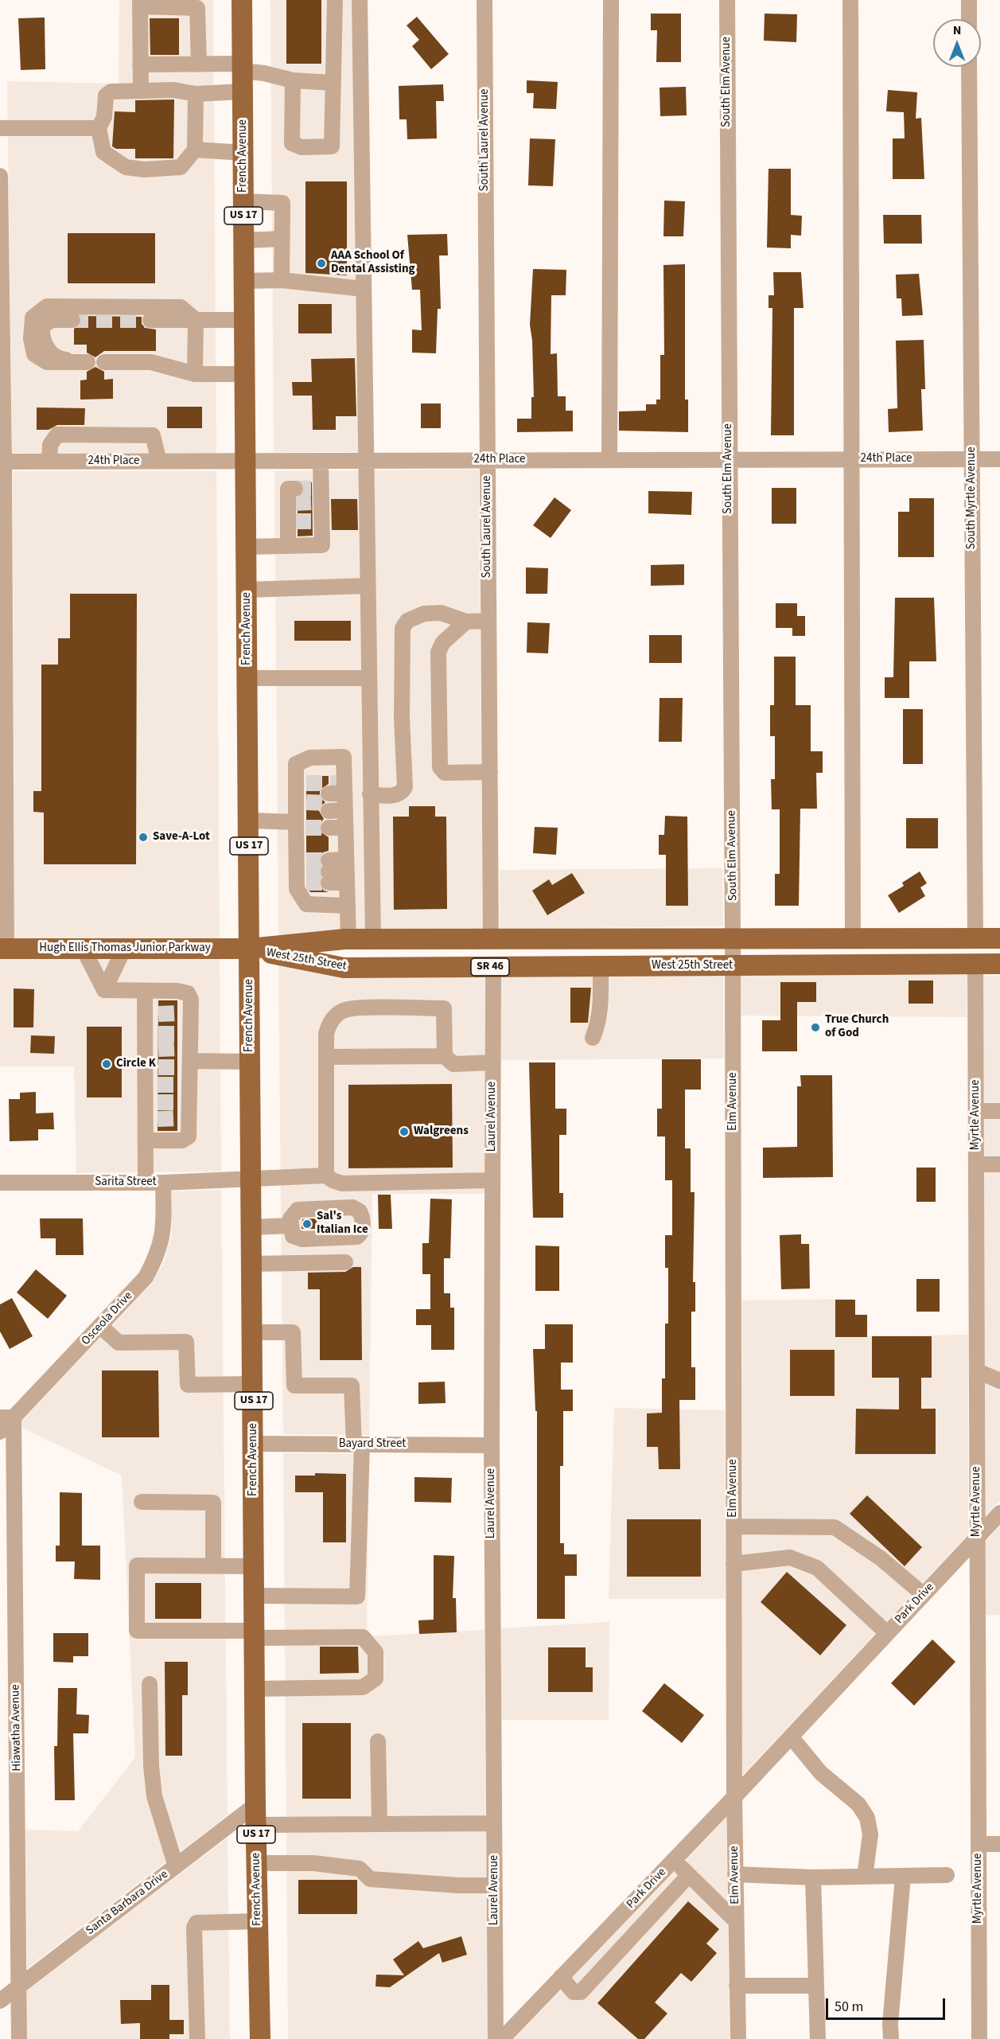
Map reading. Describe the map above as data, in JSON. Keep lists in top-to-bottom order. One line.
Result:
{"streets":{"main road":["French Avenue","US 17","Hugh Ellis Thomas Junior Parkway","West 25th Street","SR 46"],"street":["South Elm Avenue","South Laurel Avenue","24th Place","South Myrtle Avenue","Elm Avenue","Myrtle Avenue","Laurel Avenue","Sarita Street","Osceola Drive","Bayard Street","Park Drive","Hiawatha Avenue","Santa Barbara Drive"]},"crossings":[["South Elm Avenue","24th Place"],["South Elm Avenue","West 25th Street"],["South Elm Avenue","Elm Avenue"],["South Laurel Avenue","24th Place"],["South Laurel Avenue","West 25th Street"],["French Avenue","24th Place"],["French Avenue","Hugh Ellis Thomas Junior Parkway"],["French Avenue","West 25th Street"],["French Avenue","Sarita Street"],["French Avenue","Bayard Street"],["French Avenue","Santa Barbara Drive"],["24th Place","South Myrtle Avenue"],["South Myrtle Avenue","West 25th Street"],["Hugh Ellis Thomas Junior Parkway","West 25th Street"],["West 25th Street","Elm Avenue"],["West 25th Street","Myrtle Avenue"],["West 25th Street","Laurel Avenue"],["Elm Avenue","Park Drive"],["Myrtle Avenue","Park Drive"],["Laurel Avenue","Bayard Street"],["Sarita Street","Osceola Drive"],["Osceola Drive","Hiawatha Avenue"],["Hiawatha Avenue","Santa Barbara Drive"]],"places":["AAA School Of Dental Assisting","Save-A-Lot","True Church of God","Circle K","Walgreens","Sal's Italian Ice"],"scale_bar":"50 m","north":"top"}
